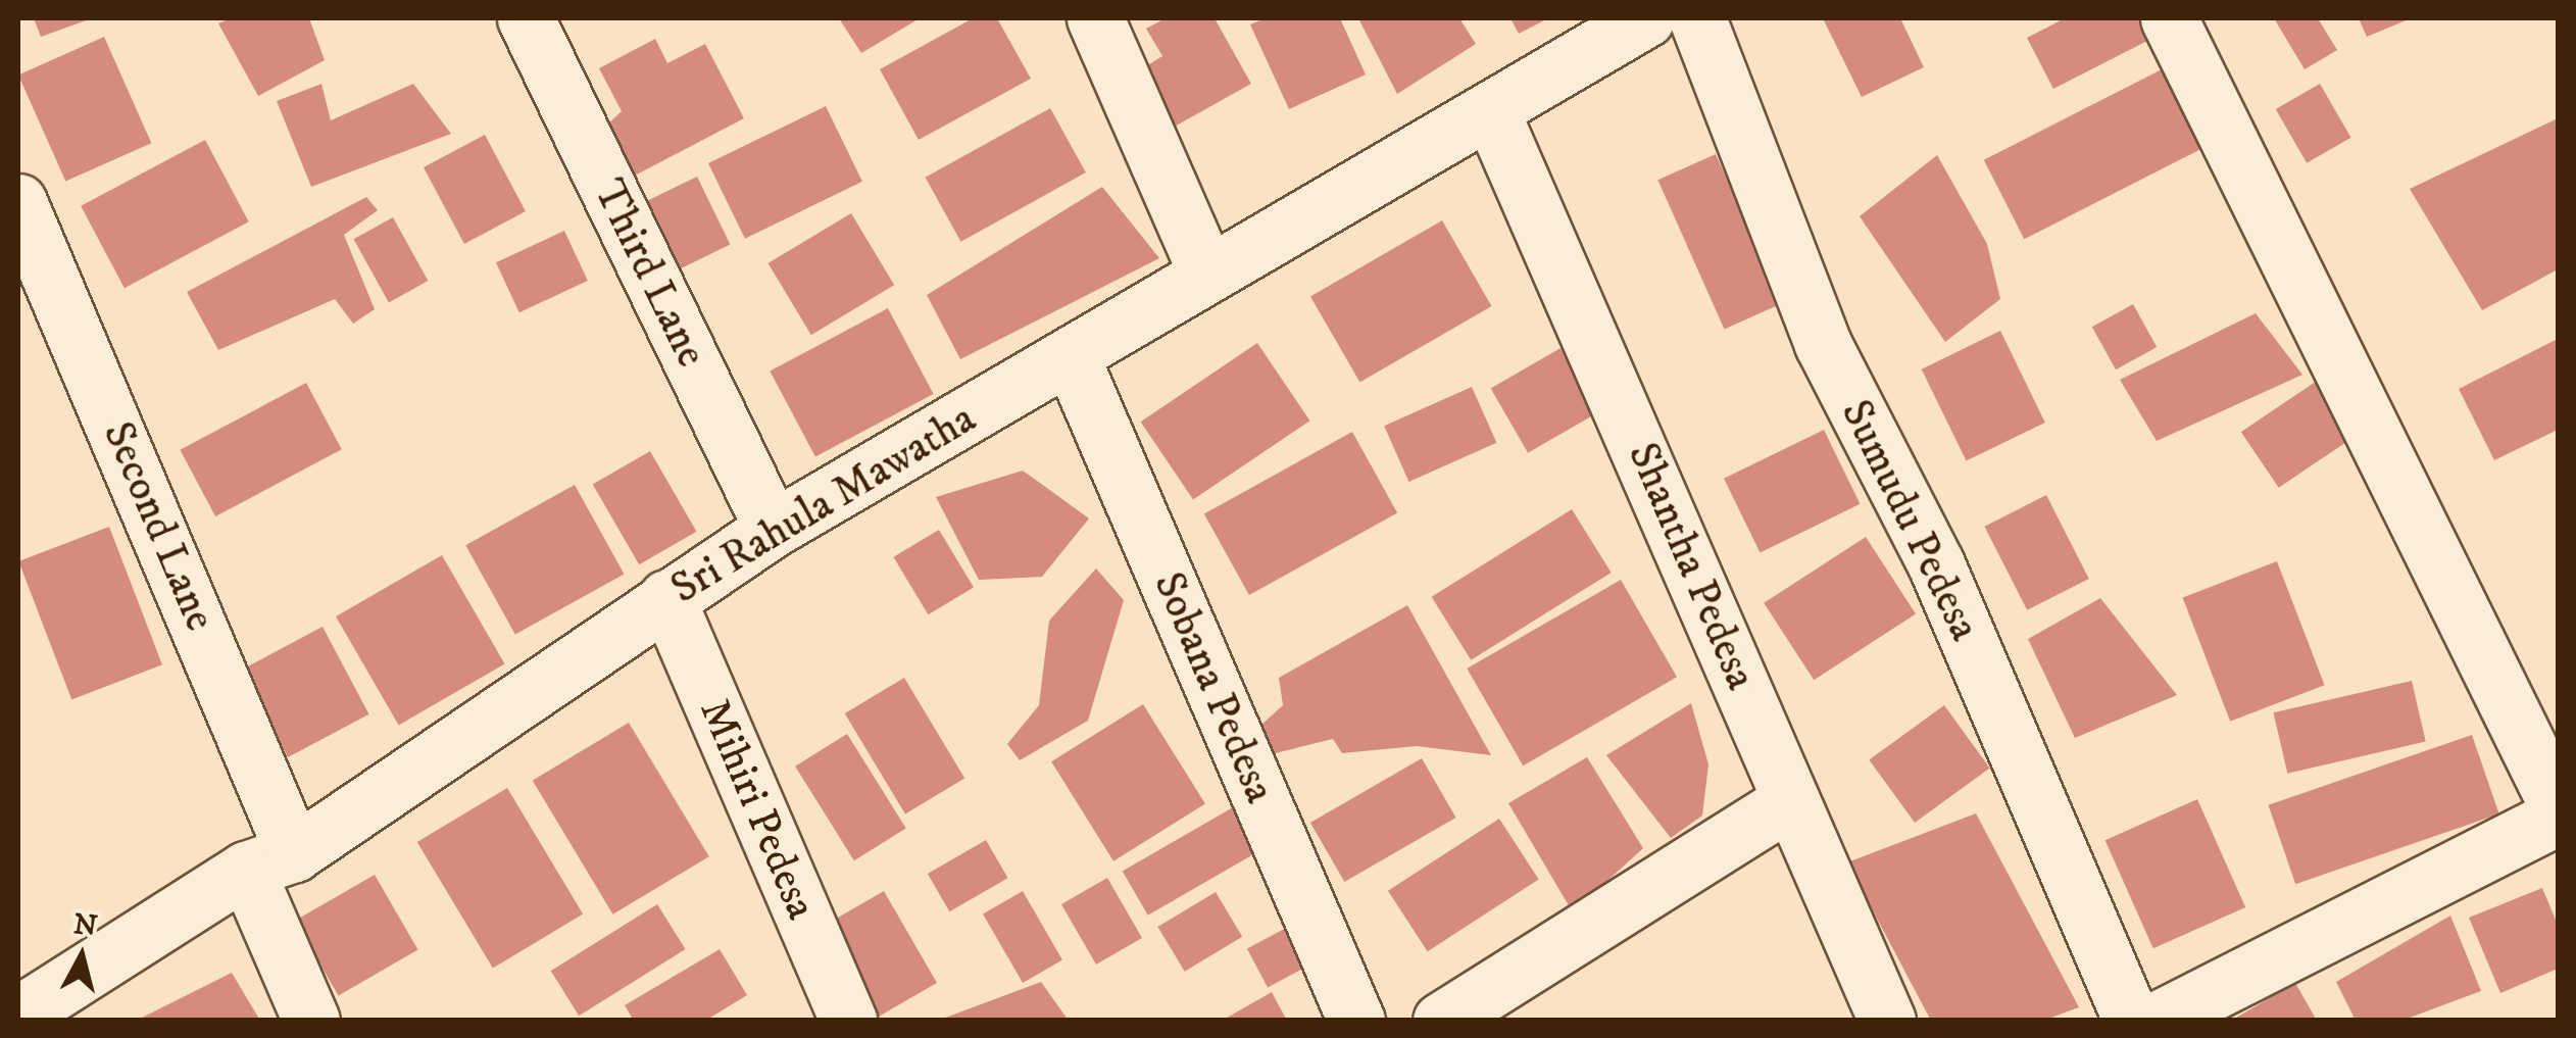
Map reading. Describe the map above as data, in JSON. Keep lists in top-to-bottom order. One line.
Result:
{"streets":{"street":["Third Lane","Sri Rahula Mawatha","Sumudu Pedesa","Second Lane","Shantha Pedesa","Sobana Pedesa","Mihiri Pedesa"]},"crossings":[["Third Lane","Sri Rahula Mawatha"],["Sri Rahula Mawatha","Second Lane"],["Sri Rahula Mawatha","Shantha Pedesa"],["Sri Rahula Mawatha","Sobana Pedesa"],["Sri Rahula Mawatha","Mihiri Pedesa"]],"north":"top"}
